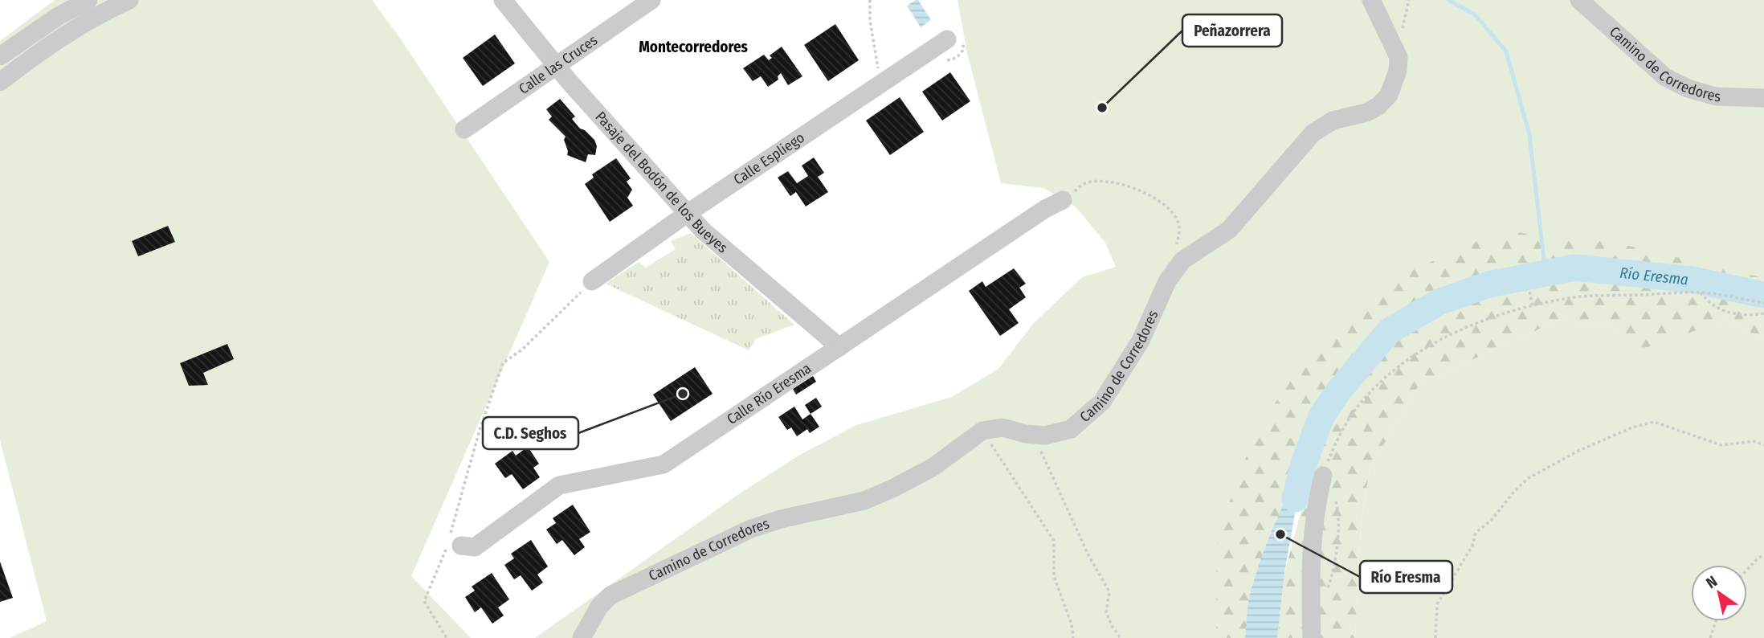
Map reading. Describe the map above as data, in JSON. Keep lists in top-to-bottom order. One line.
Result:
{"streets":{"street":["Camino de Corredores","Calle las Cruces","Calle Espliego","Pasaje del Bodón de los Bueyes","Calle Río Eresma"]},"crossings":[["Calle las Cruces","Pasaje del Bodón de los Bueyes"],["Calle Espliego","Pasaje del Bodón de los Bueyes"],["Pasaje del Bodón de los Bueyes","Calle Río Eresma"]],"districts":["Montecorredores"],"water":["Río Eresma"],"places":["Peñazorrera","C.D. Seghos","Río Eresma"],"north":"top left"}
